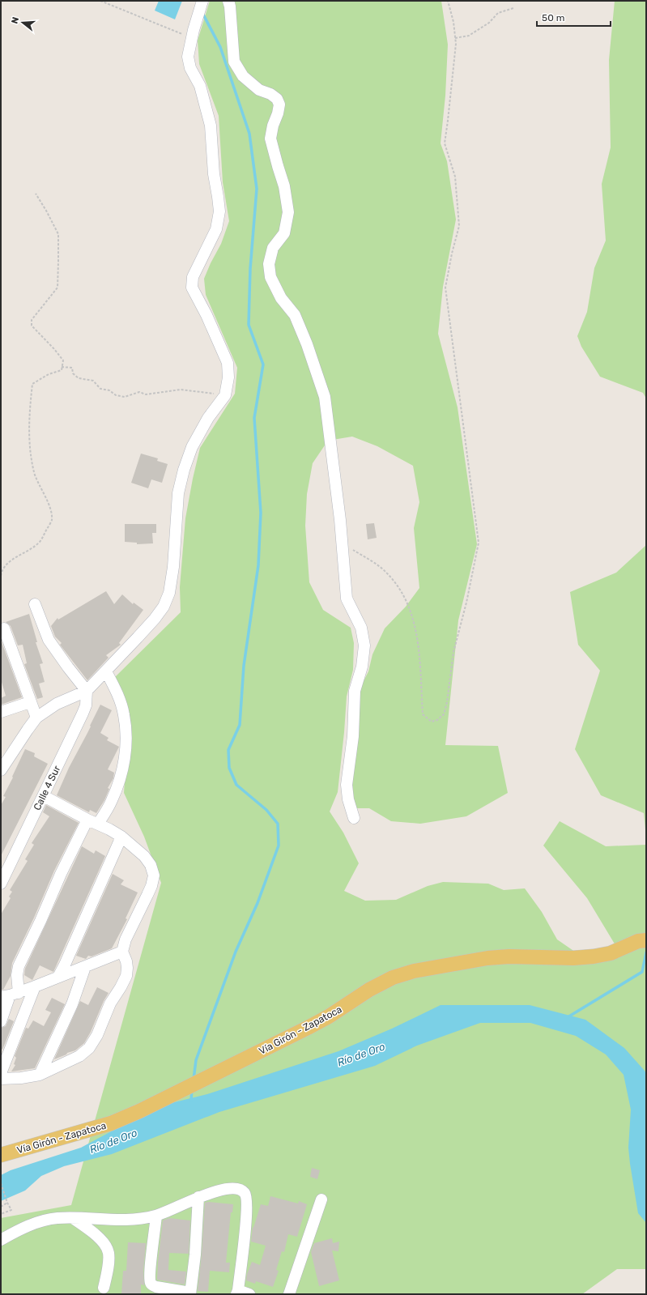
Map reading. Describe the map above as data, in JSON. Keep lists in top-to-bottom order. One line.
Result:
{"streets":{"main road":["Vía Girón - Zapatoca"],"street":["Calle 4 Sur"]},"water":["Río de Oro"],"scale_bar":"50 m","north":"left"}
